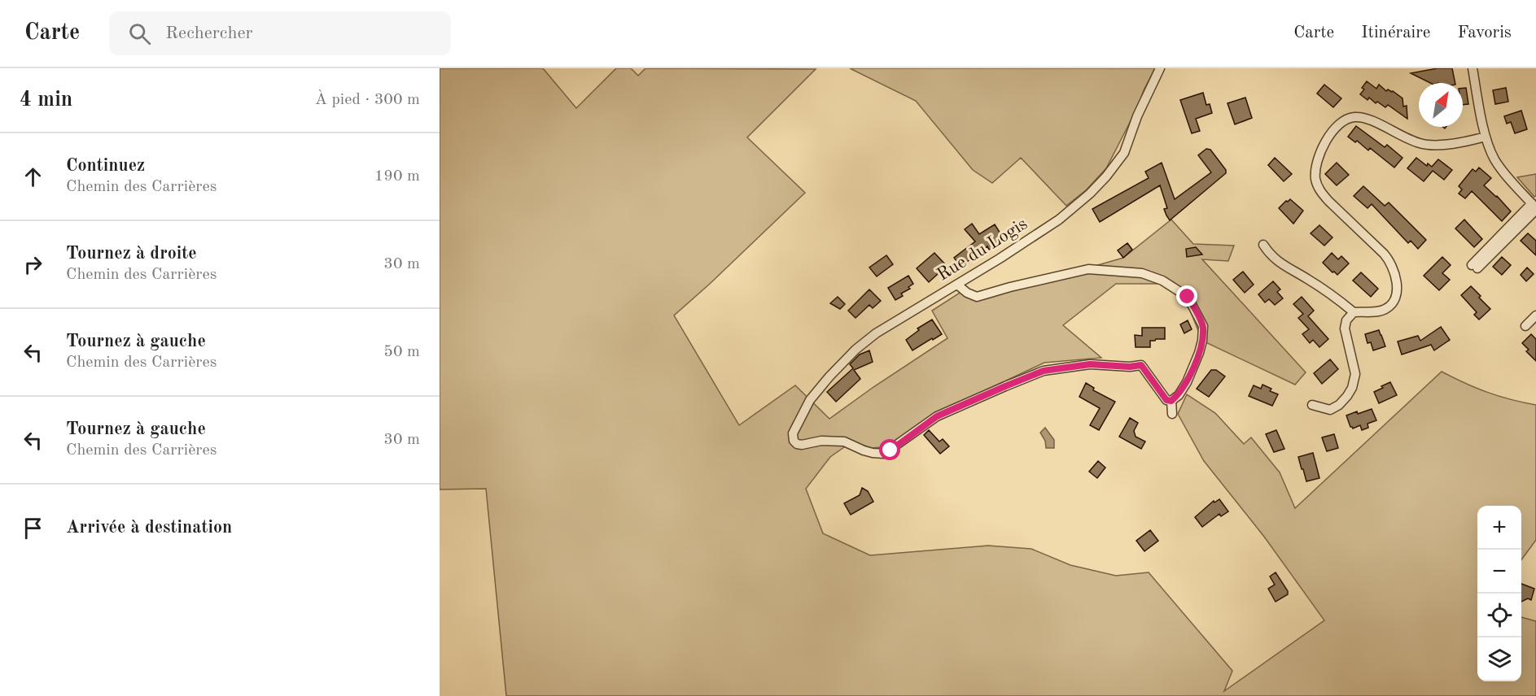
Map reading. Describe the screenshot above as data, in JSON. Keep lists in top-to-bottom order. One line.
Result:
{"streets":{"street":["Rue du Logis"]},"north":"top right","page":{"header":"Carte","search":"Rechercher","nav":["Carte","Itinéraire","Favoris"],"heading":["4 min","À pied · 300 m"],"list":[["Continuez","Chemin des Carrières","190 m"],["Tournez à droite","Chemin des Carrières","30 m"],["Tournez à gauche","Chemin des Carrières","50 m"],["Tournez à gauche","Chemin des Carrières","30 m"],"Arrivée à destination"],"map_buttons":["+","−"]}}
